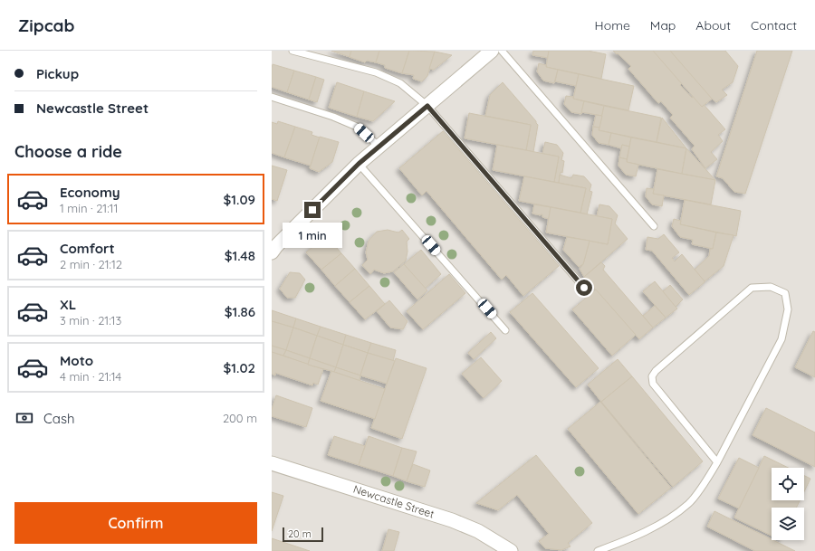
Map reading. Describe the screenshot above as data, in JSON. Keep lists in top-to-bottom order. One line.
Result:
{"streets":{"street":["Newcastle Street"]},"scale_bar":"20 m","page":{"header":"Zipcab","nav":["Home","Map","About","Contact"],"banner":["Pickup","Newcastle Street"],"heading":"Choose a ride","list":[{"name":"Economy","note":"1 min · 21:11","value":"$1.09"},{"name":"Comfort","note":"2 min · 21:12","value":"$1.48"},{"name":"XL","note":"3 min · 21:13","value":"$1.86"},{"name":"Moto","note":"4 min · 21:14","value":"$1.02"}],"bubble":"1 min","pay":["Cash","200 m"],"buttons":"Confirm","scale":"20 m"}}
